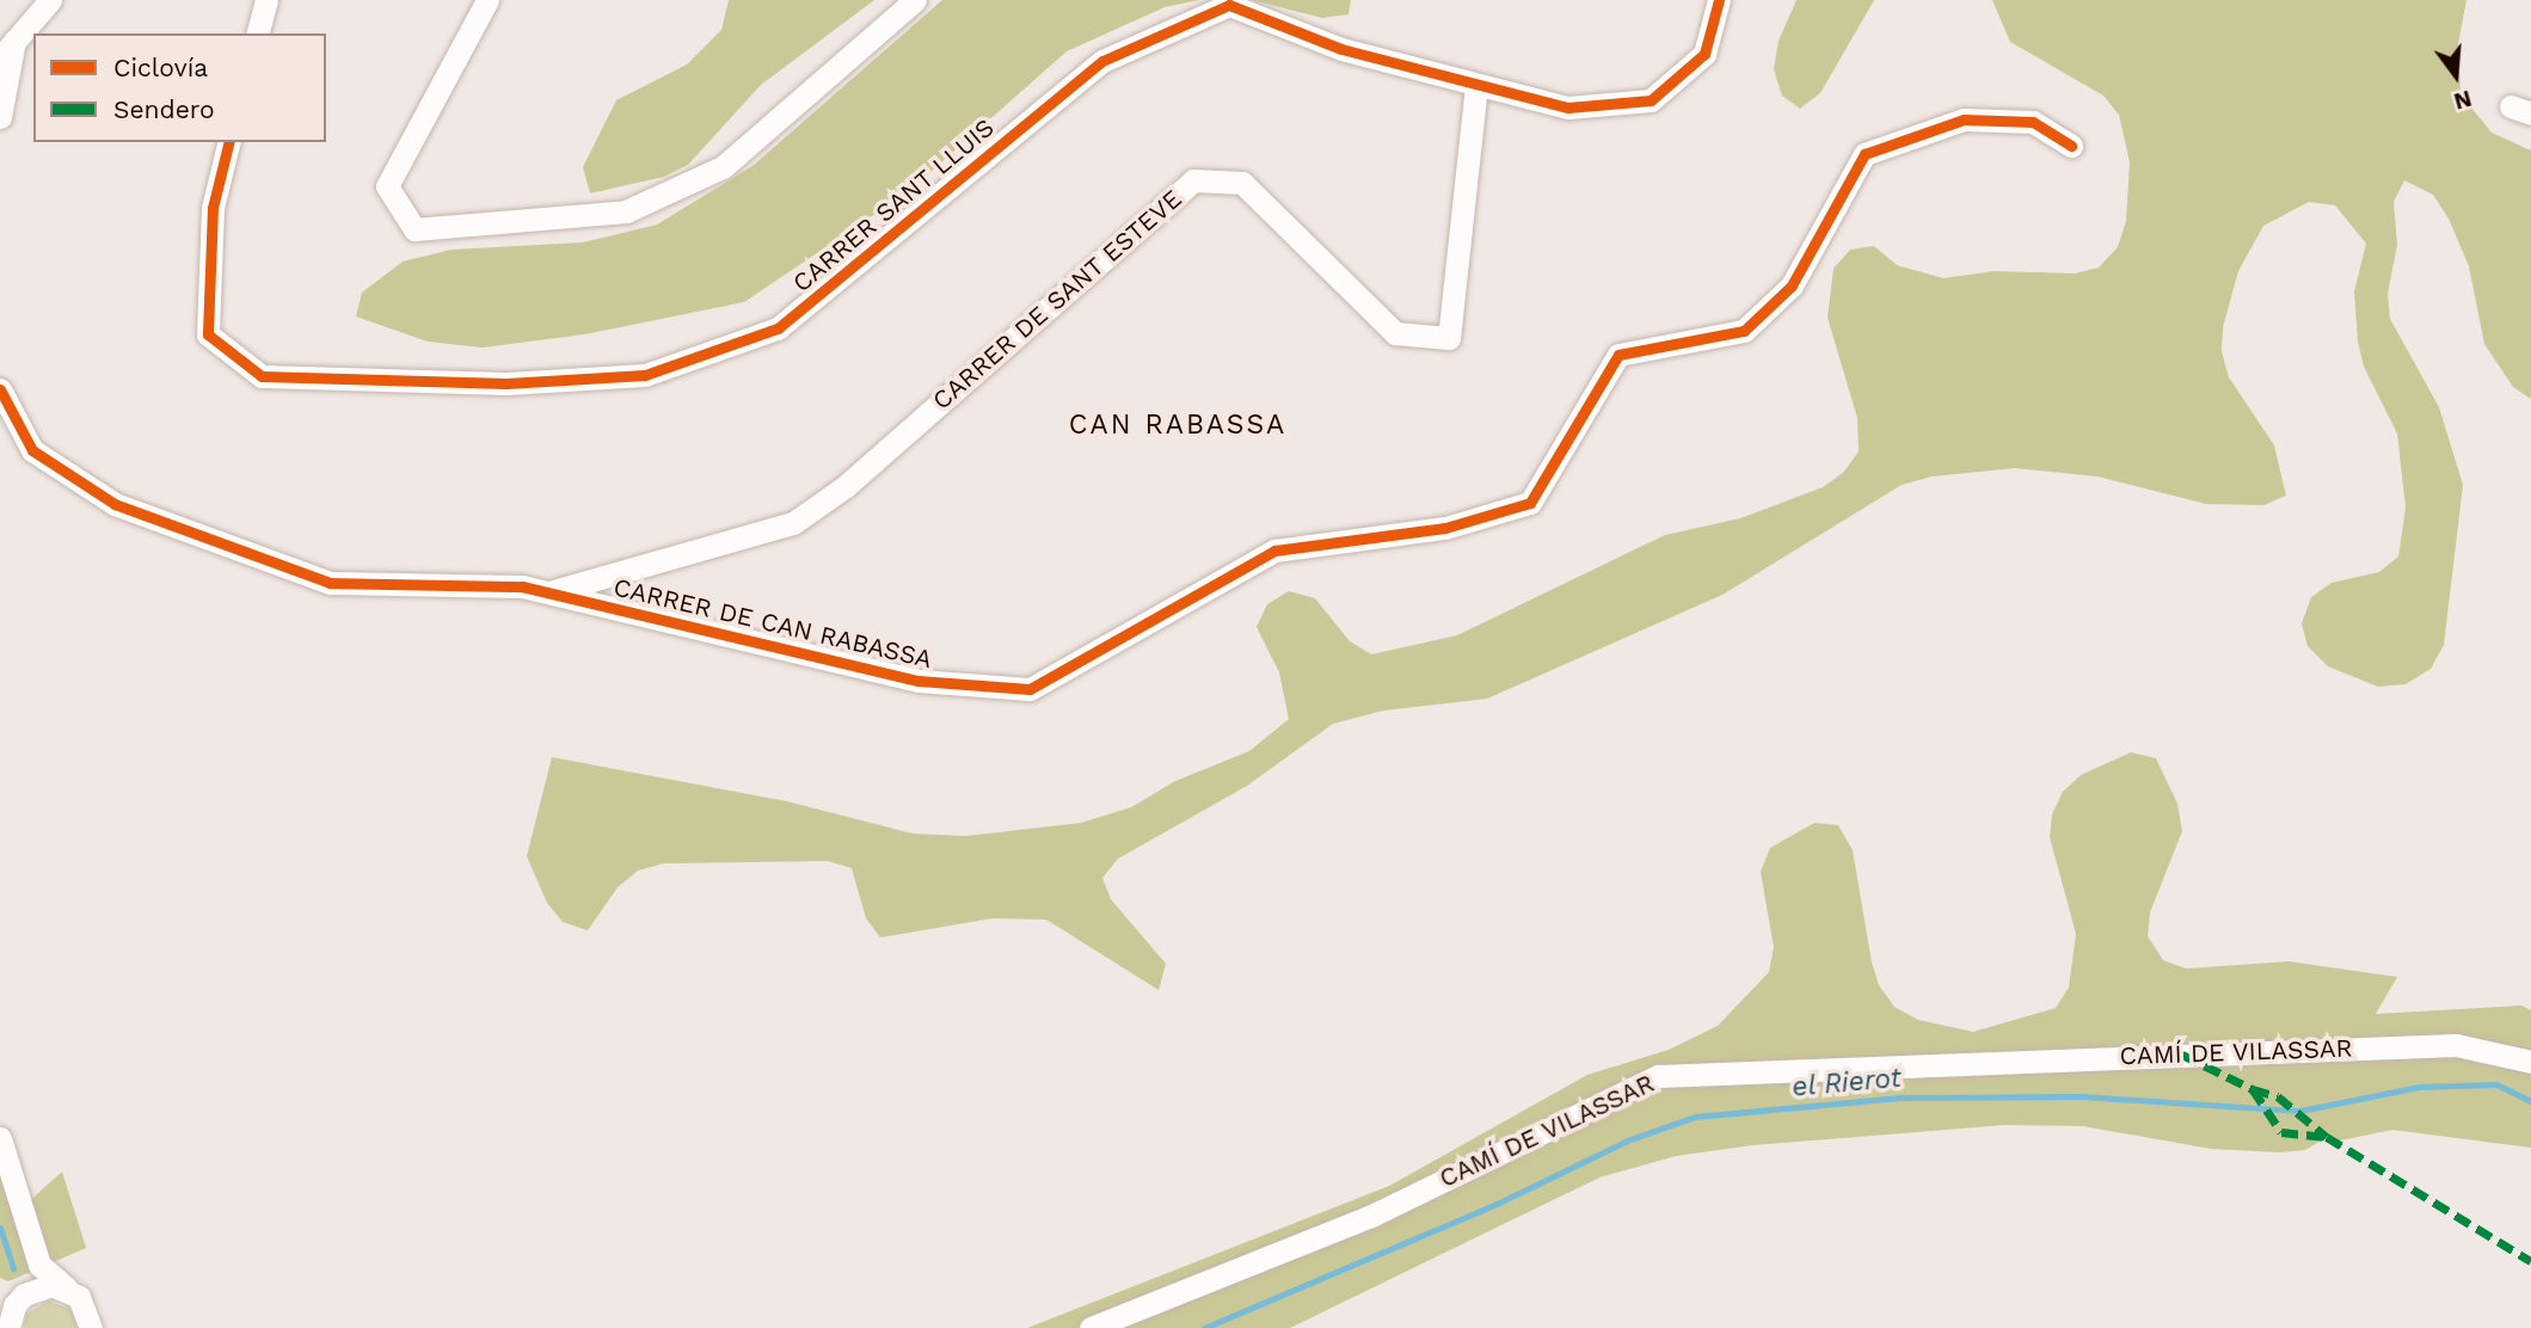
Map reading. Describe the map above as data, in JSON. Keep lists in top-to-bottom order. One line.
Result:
{"streets":{"street":["CARRER SANT LLUIS","CARRER DE SANT ESTEVE","CARRER DE CAN RABASSA","CAMÍ DE VILASSAR"]},"crossings":[["CARRER SANT LLUIS","CARRER DE SANT ESTEVE"],["CARRER DE SANT ESTEVE","CARRER DE CAN RABASSA"]],"districts":["CAN RABASSA"],"water":["el Rierot"],"legend":["Ciclovía","Sendero"],"north":"bottom"}
